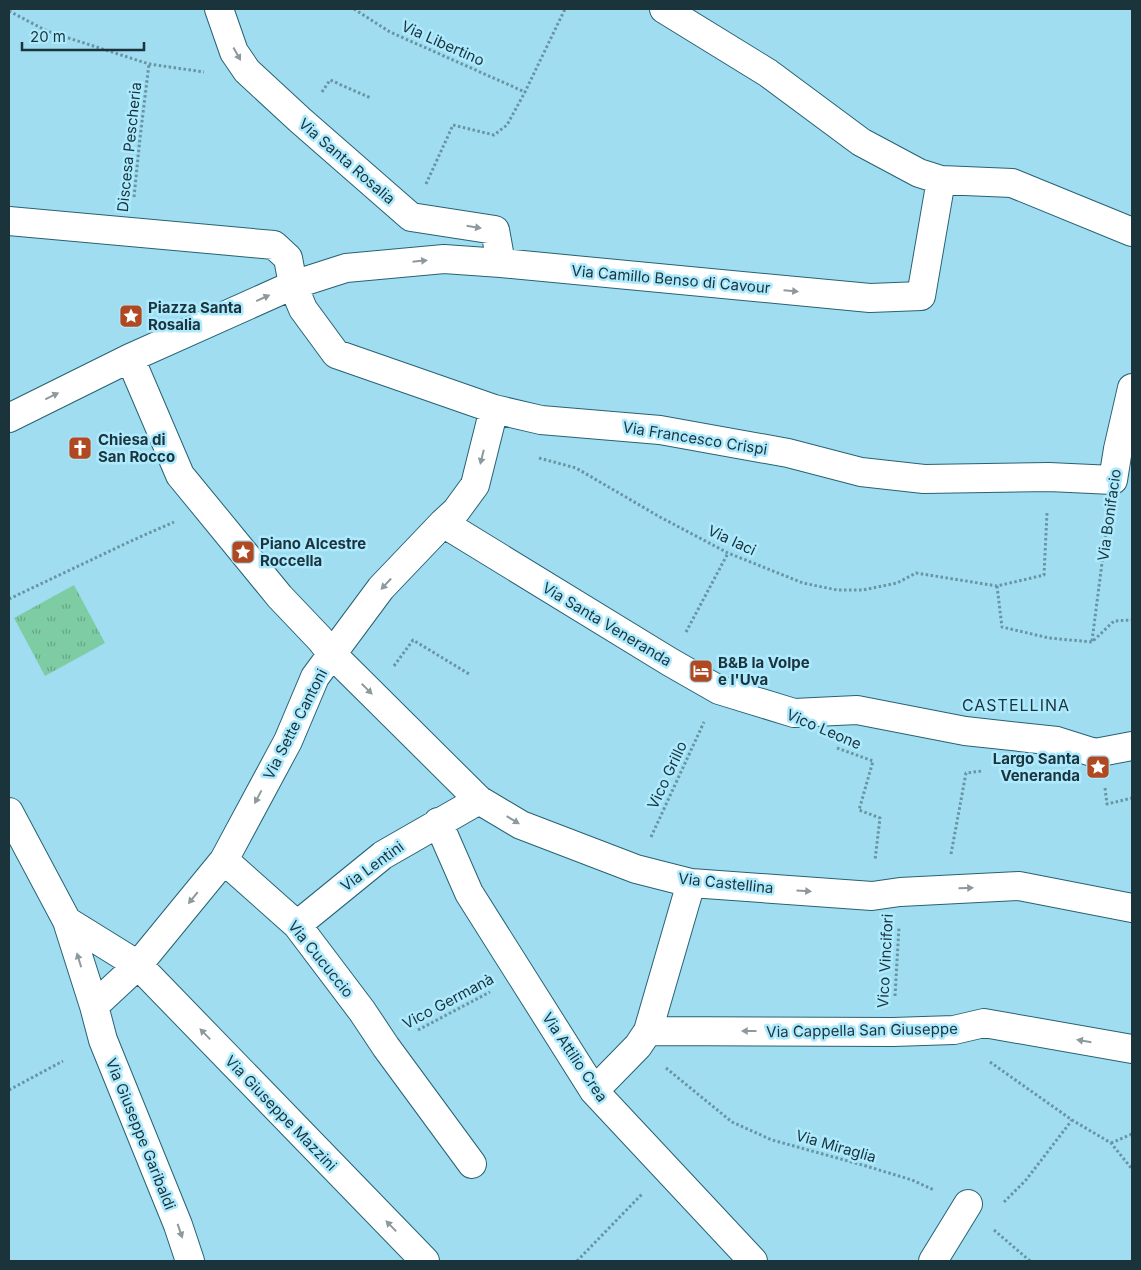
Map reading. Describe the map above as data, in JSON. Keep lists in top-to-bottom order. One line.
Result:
{"streets":{"street":["Via Santa Rosalia","Via Camillo Benso di Cavour","Via Francesco Crispi","Via Bonifacio","Via Santa Veneranda","Via Sette Cantoni","Via Lentini","Via Castellina","Via Cucuccio","Via Cappella San Giuseppe","Via Attilio Crea","Via Giuseppe Mazzini","Via Giuseppe Garibaldi"],"path":["Via Libertino","Discesa Pescheria","Via Iaci","Vico Leone","Vico Grillo","Vico Vincifori","Vico Germanà","Via Miraglia"]},"crossings":[["Via Camillo Benso di Cavour","Via Francesco Crispi"],["Via Francesco Crispi","Via Bonifacio"],["Via Francesco Crispi","Via Sette Cantoni"],["Via Santa Veneranda","Via Sette Cantoni"],["Via Santa Veneranda","Vico Grillo"],["Via Sette Cantoni","Via Castellina"],["Via Sette Cantoni","Via Cucuccio"],["Via Sette Cantoni","Via Giuseppe Mazzini"],["Via Sette Cantoni","Via Giuseppe Garibaldi"],["Vico Leone","Via Castellina"],["Vico Grillo","Via Castellina"],["Via Lentini","Via Castellina"],["Via Lentini","Via Cucuccio"],["Via Lentini","Via Attilio Crea"],["Via Castellina","Vico Vincifori"],["Via Cucuccio","Vico Germanà"],["Vico Vincifori","Via Cappella San Giuseppe"],["Vico Germanà","Via Attilio Crea"],["Via Cappella San Giuseppe","Via Miraglia"],["Via Giuseppe Mazzini","Via Giuseppe Garibaldi"]],"one_way":["Via Camillo Benso di Cavour","Via Sette Cantoni","Via Castellina","Via Cappella San Giuseppe","Via Giuseppe Mazzini"],"districts":["CASTELLINA"],"places":{"place":["Piazza Santa Rosalia","Piano Alcestre Roccella","Largo Santa Veneranda"],"church":["Chiesa di San Rocco"],"hotel":["B&B la Volpe e l'Uva"]},"scale_bar":"20 m"}
